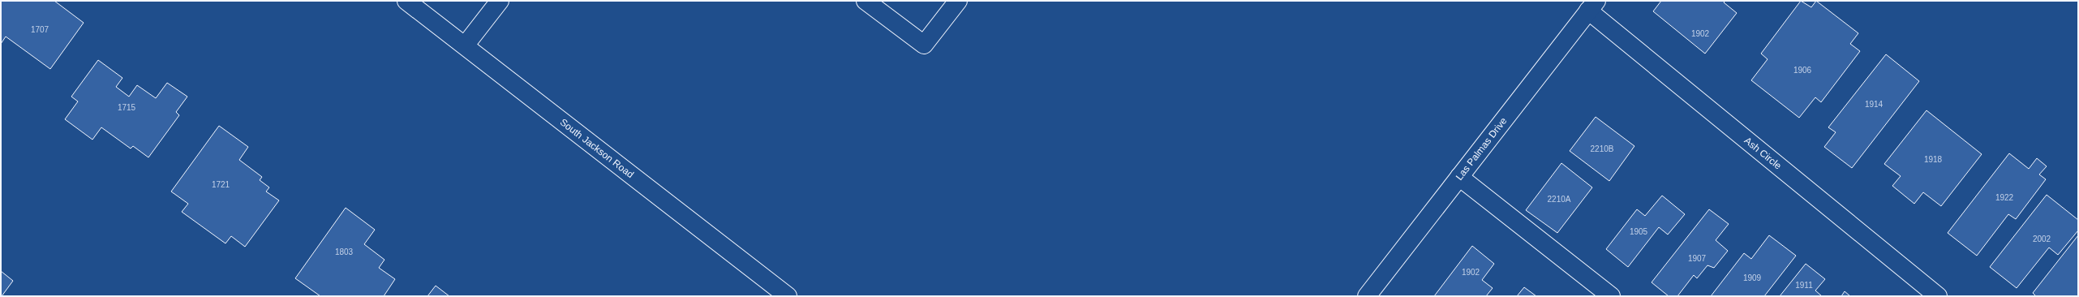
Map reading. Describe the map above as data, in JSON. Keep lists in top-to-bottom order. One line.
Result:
{"streets":{"street":["South Jackson Road","Las Palmas Drive","Ash Circle"]},"crossings":[["Las Palmas Drive","Ash Circle"]],"house_numbers":["1707","1902","1906","1914","1715","2210B","1918","1721","1922","2210A","1905","2002","1803","1907","1902","1909","1911"]}
